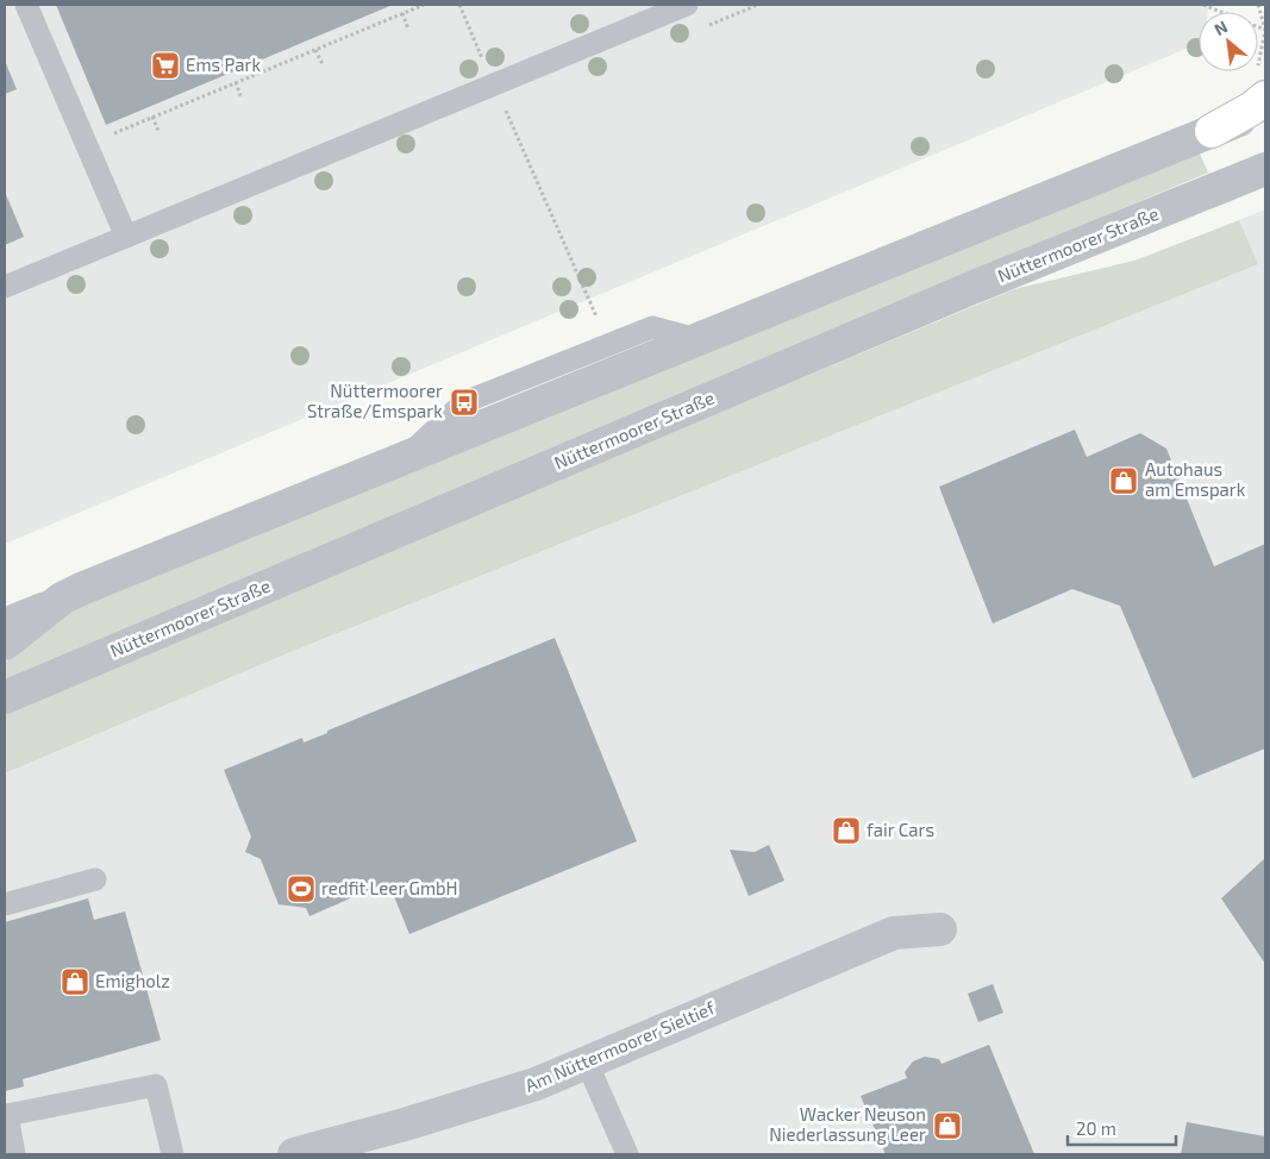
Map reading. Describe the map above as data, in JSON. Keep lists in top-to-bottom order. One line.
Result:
{"streets":{"street":["Nüttermoorer Straße","Am Nüttermoorer Sieltief"]},"places":{"supermarket":["Ems Park"],"bus stop":["Nüttermoorer Straße/Emspark"],"shop":["Autohaus am Emspark","fair Cars","Emigholz","Wacker Neuson Niederlassung Leer"],"sports":["redfit Leer GmbH"]},"scale_bar":"20 m","north":"top left"}
